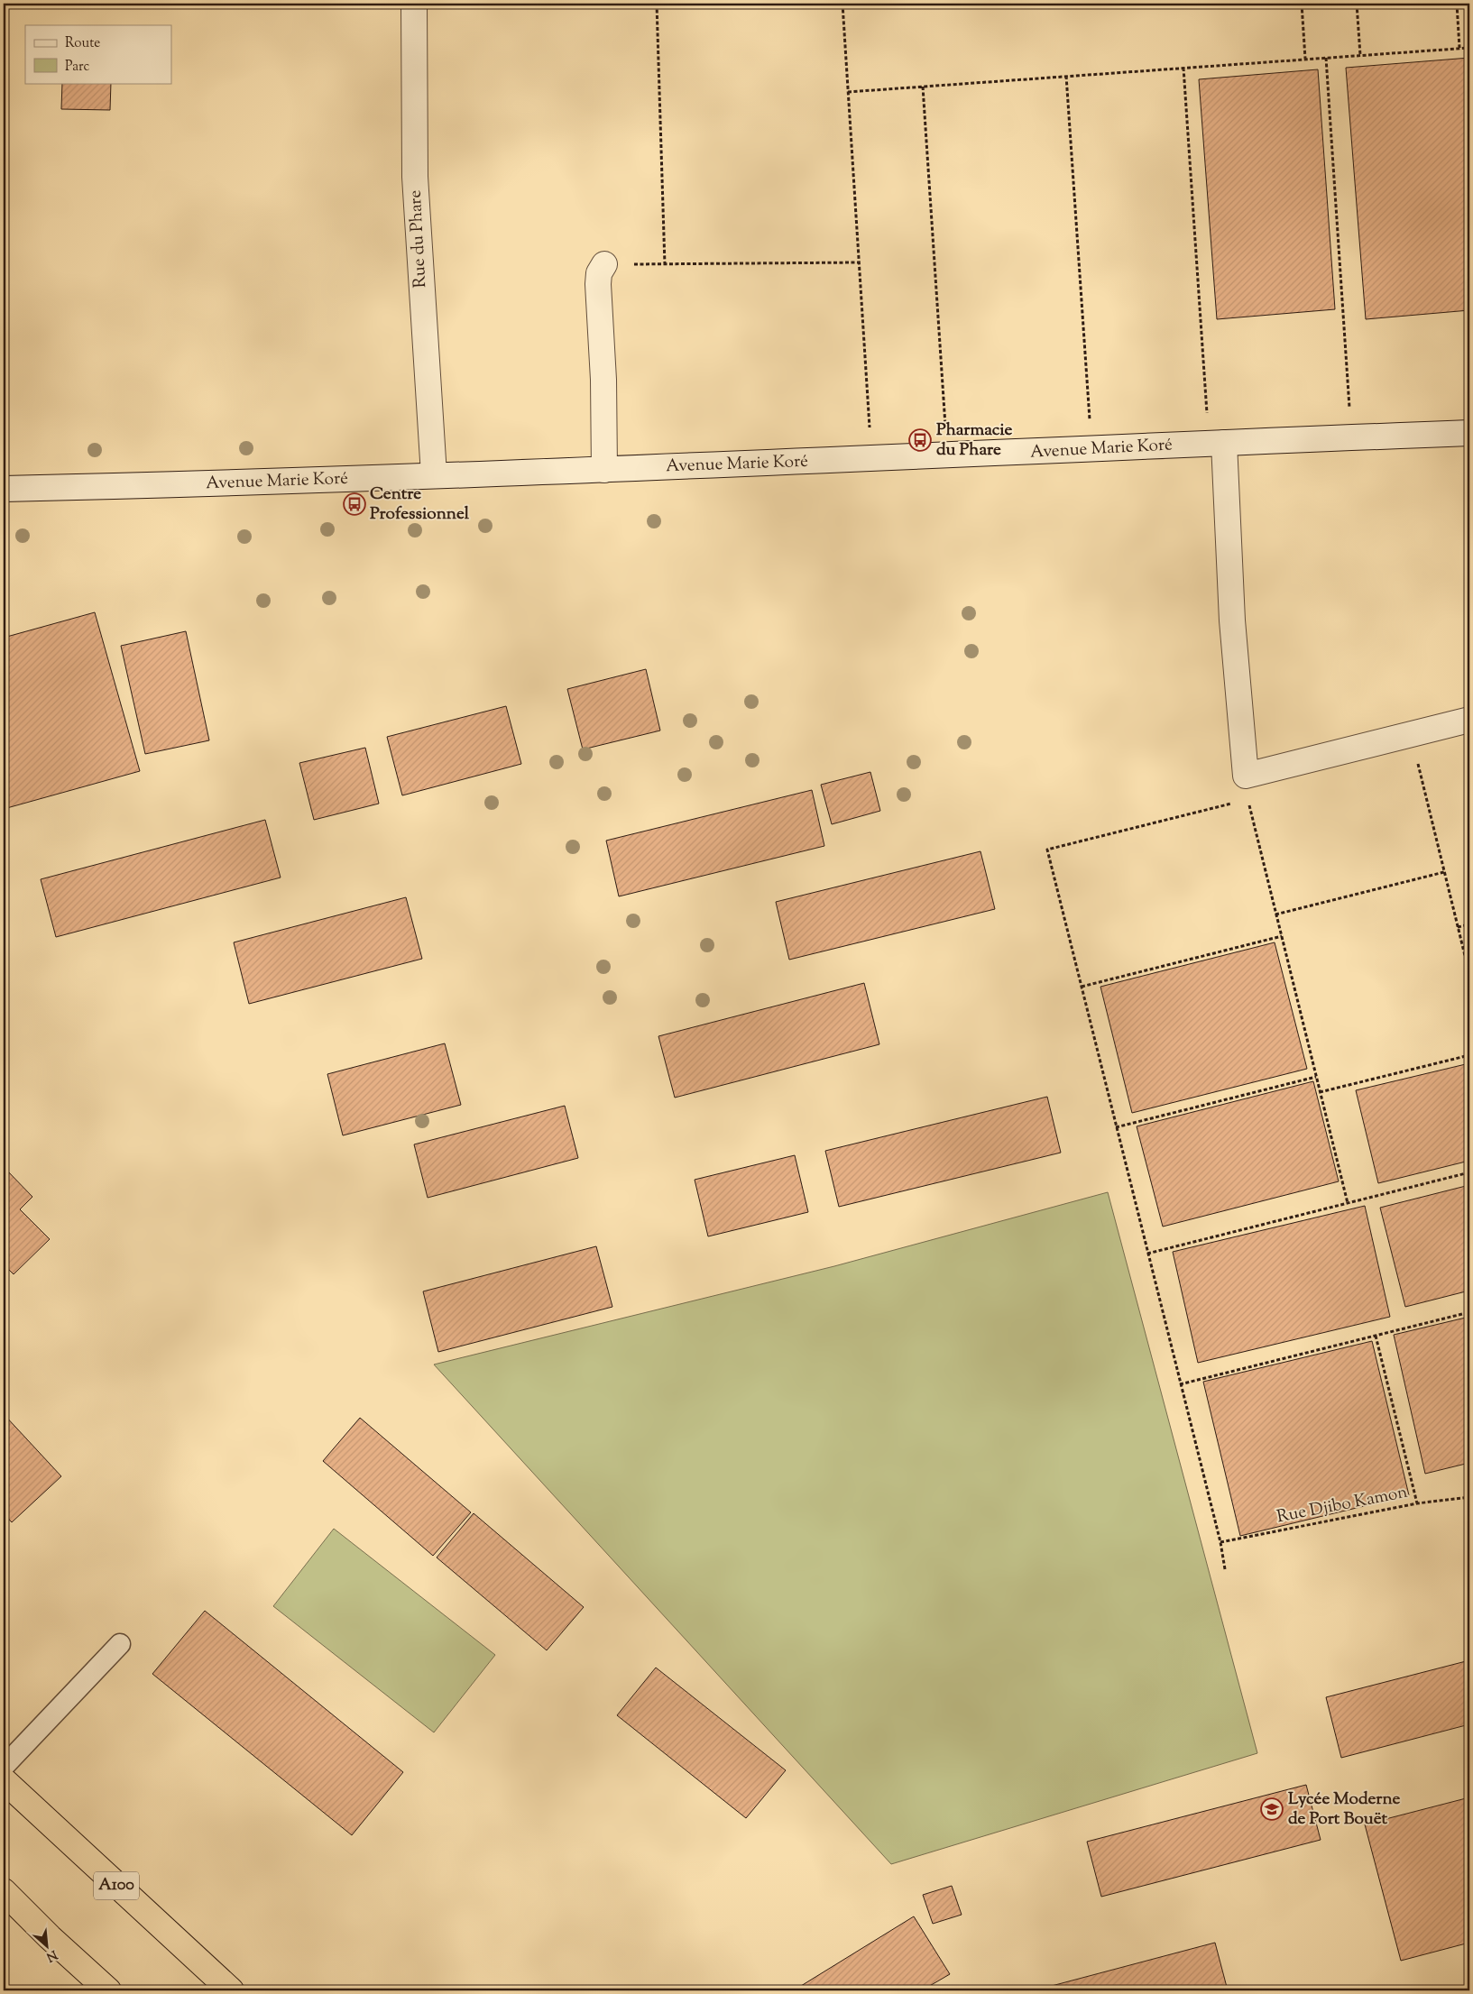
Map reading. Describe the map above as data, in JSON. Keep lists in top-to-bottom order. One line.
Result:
{"streets":{"highway":["A100"],"main road":["Rue du Phare","Avenue Marie Koré"],"path":["Rue Djibo Kamon"]},"crossings":[["Rue du Phare","Avenue Marie Koré"]],"places":{"bus stop":["Pharmacie du Phare","Centre Professionnel"],"school or university":["Lycée Moderne de Port Bouët"]},"legend":["Route","Parc"],"north":"bottom right"}
